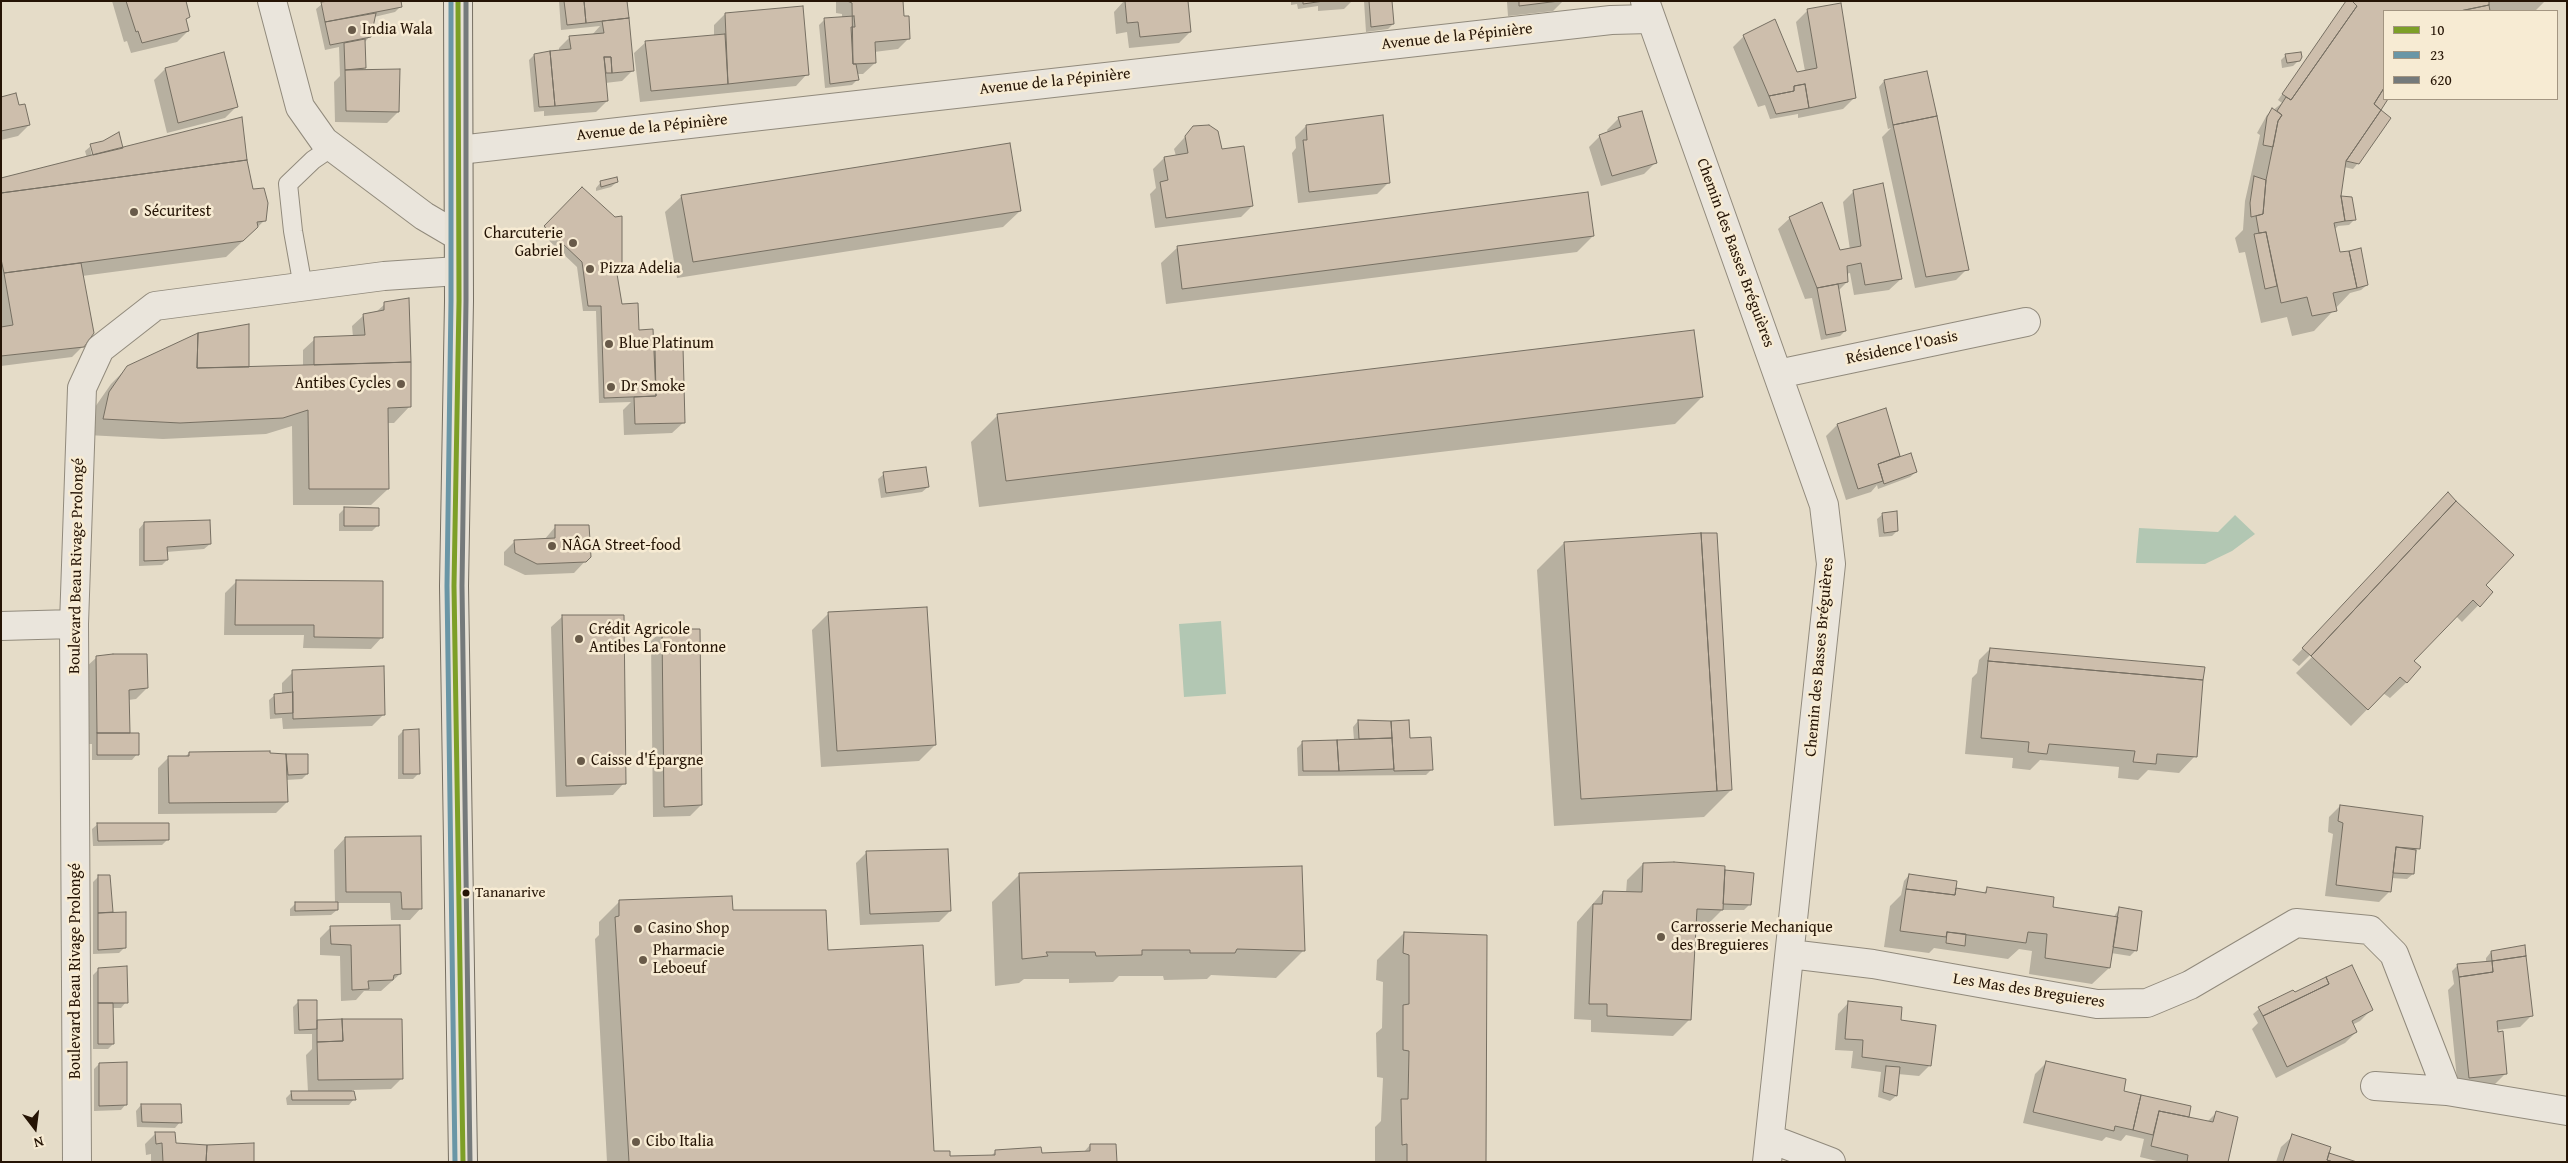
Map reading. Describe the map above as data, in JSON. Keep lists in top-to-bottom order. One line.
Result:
{"streets":{"street":["Avenue de la Pépinière","Chemin des Basses Bréguières","Résidence l'Oasis","Boulevard Beau Rivage Prolongé","Les Mas des Breguieres"]},"crossings":[["Avenue de la Pépinière","Chemin des Basses Bréguières"],["Chemin des Basses Bréguières","Résidence l'Oasis"],["Chemin des Basses Bréguières","Les Mas des Breguieres"]],"places":["India Wala","Sécuritest","Charcuterie Gabriel","Pizza Adelia","Blue Platinum","Antibes Cycles","Dr Smoke","NÂGA Street-food","Crédit Agricole Antibes La Fontonne","Caisse d'Épargne","Tananarive","Casino Shop","Carrosserie Mechanique des Breguieres","Pharmacie Leboeuf","Cibo Italia"],"lines":["transit line 10","transit line 23","transit line 620"],"legend":["10","23","620"],"north":"bottom"}
